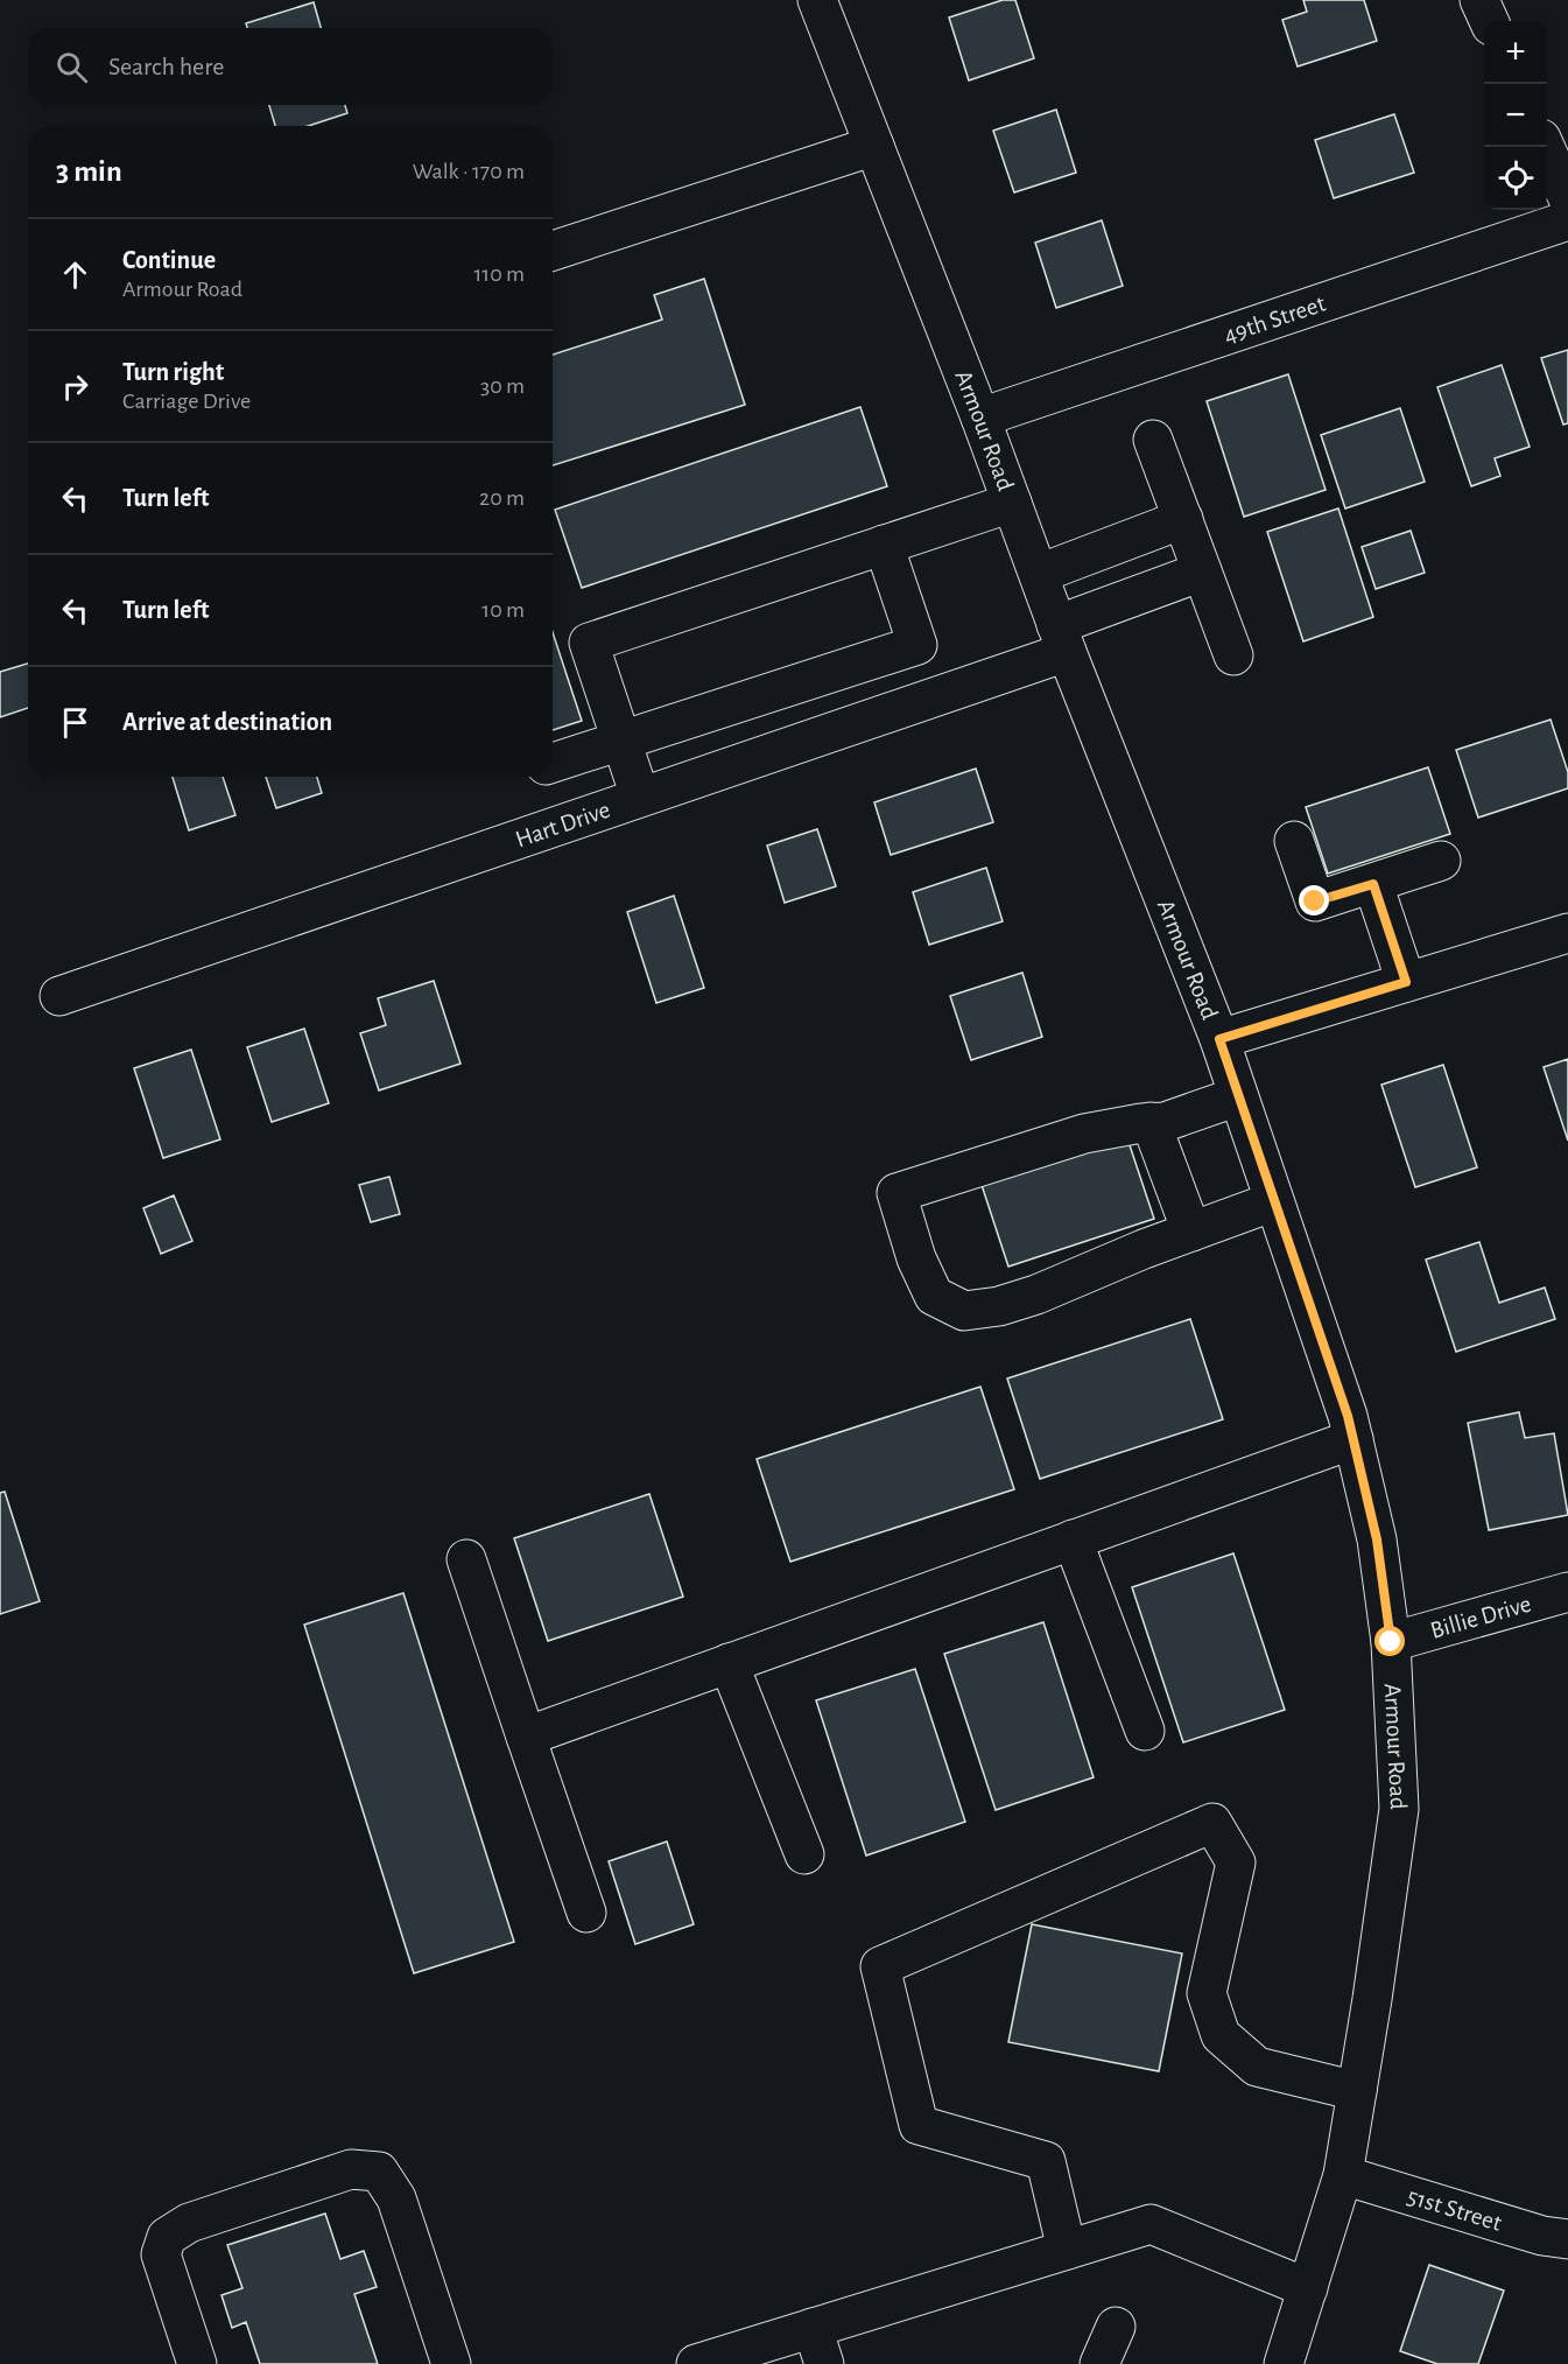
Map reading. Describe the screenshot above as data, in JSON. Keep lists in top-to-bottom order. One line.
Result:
{"streets":{"street":["49th Street","Armour Road","Hart Drive","Billie Drive","51st Street"]},"crossings":[["49th Street","Armour Road"],["Armour Road","Hart Drive"],["Armour Road","Billie Drive"],["Armour Road","51st Street"]],"page":{"map_buttons":["+","−"],"search":"Search here","heading":["3 min","Walk · 170 m"],"list":[["Continue","Armour Road","110 m"],["Turn right","Carriage Drive","30 m"],["Turn left","20 m"],["Turn left","10 m"],"Arrive at destination"]}}
